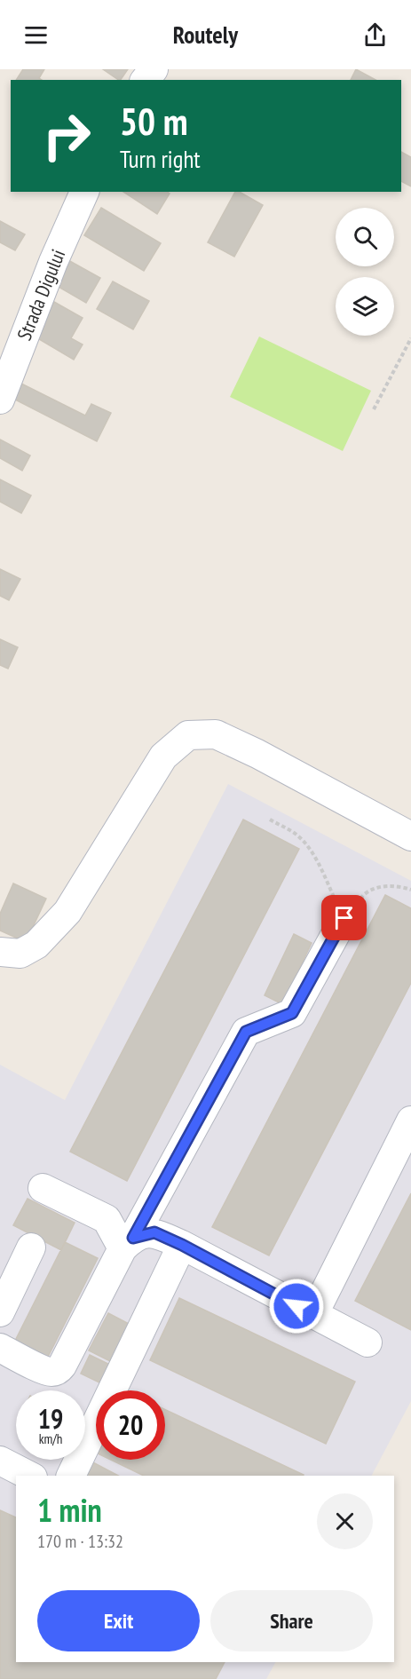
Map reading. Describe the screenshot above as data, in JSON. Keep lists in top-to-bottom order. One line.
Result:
{"streets":{"street":["Strada Digului"]},"page":{"header":"Routely","turn":["50 m","Turn right"],"speed":"19 km/h","limit":"20","heading":["1 min","170 m · 13:32"],"buttons":["Exit","Share"]}}
